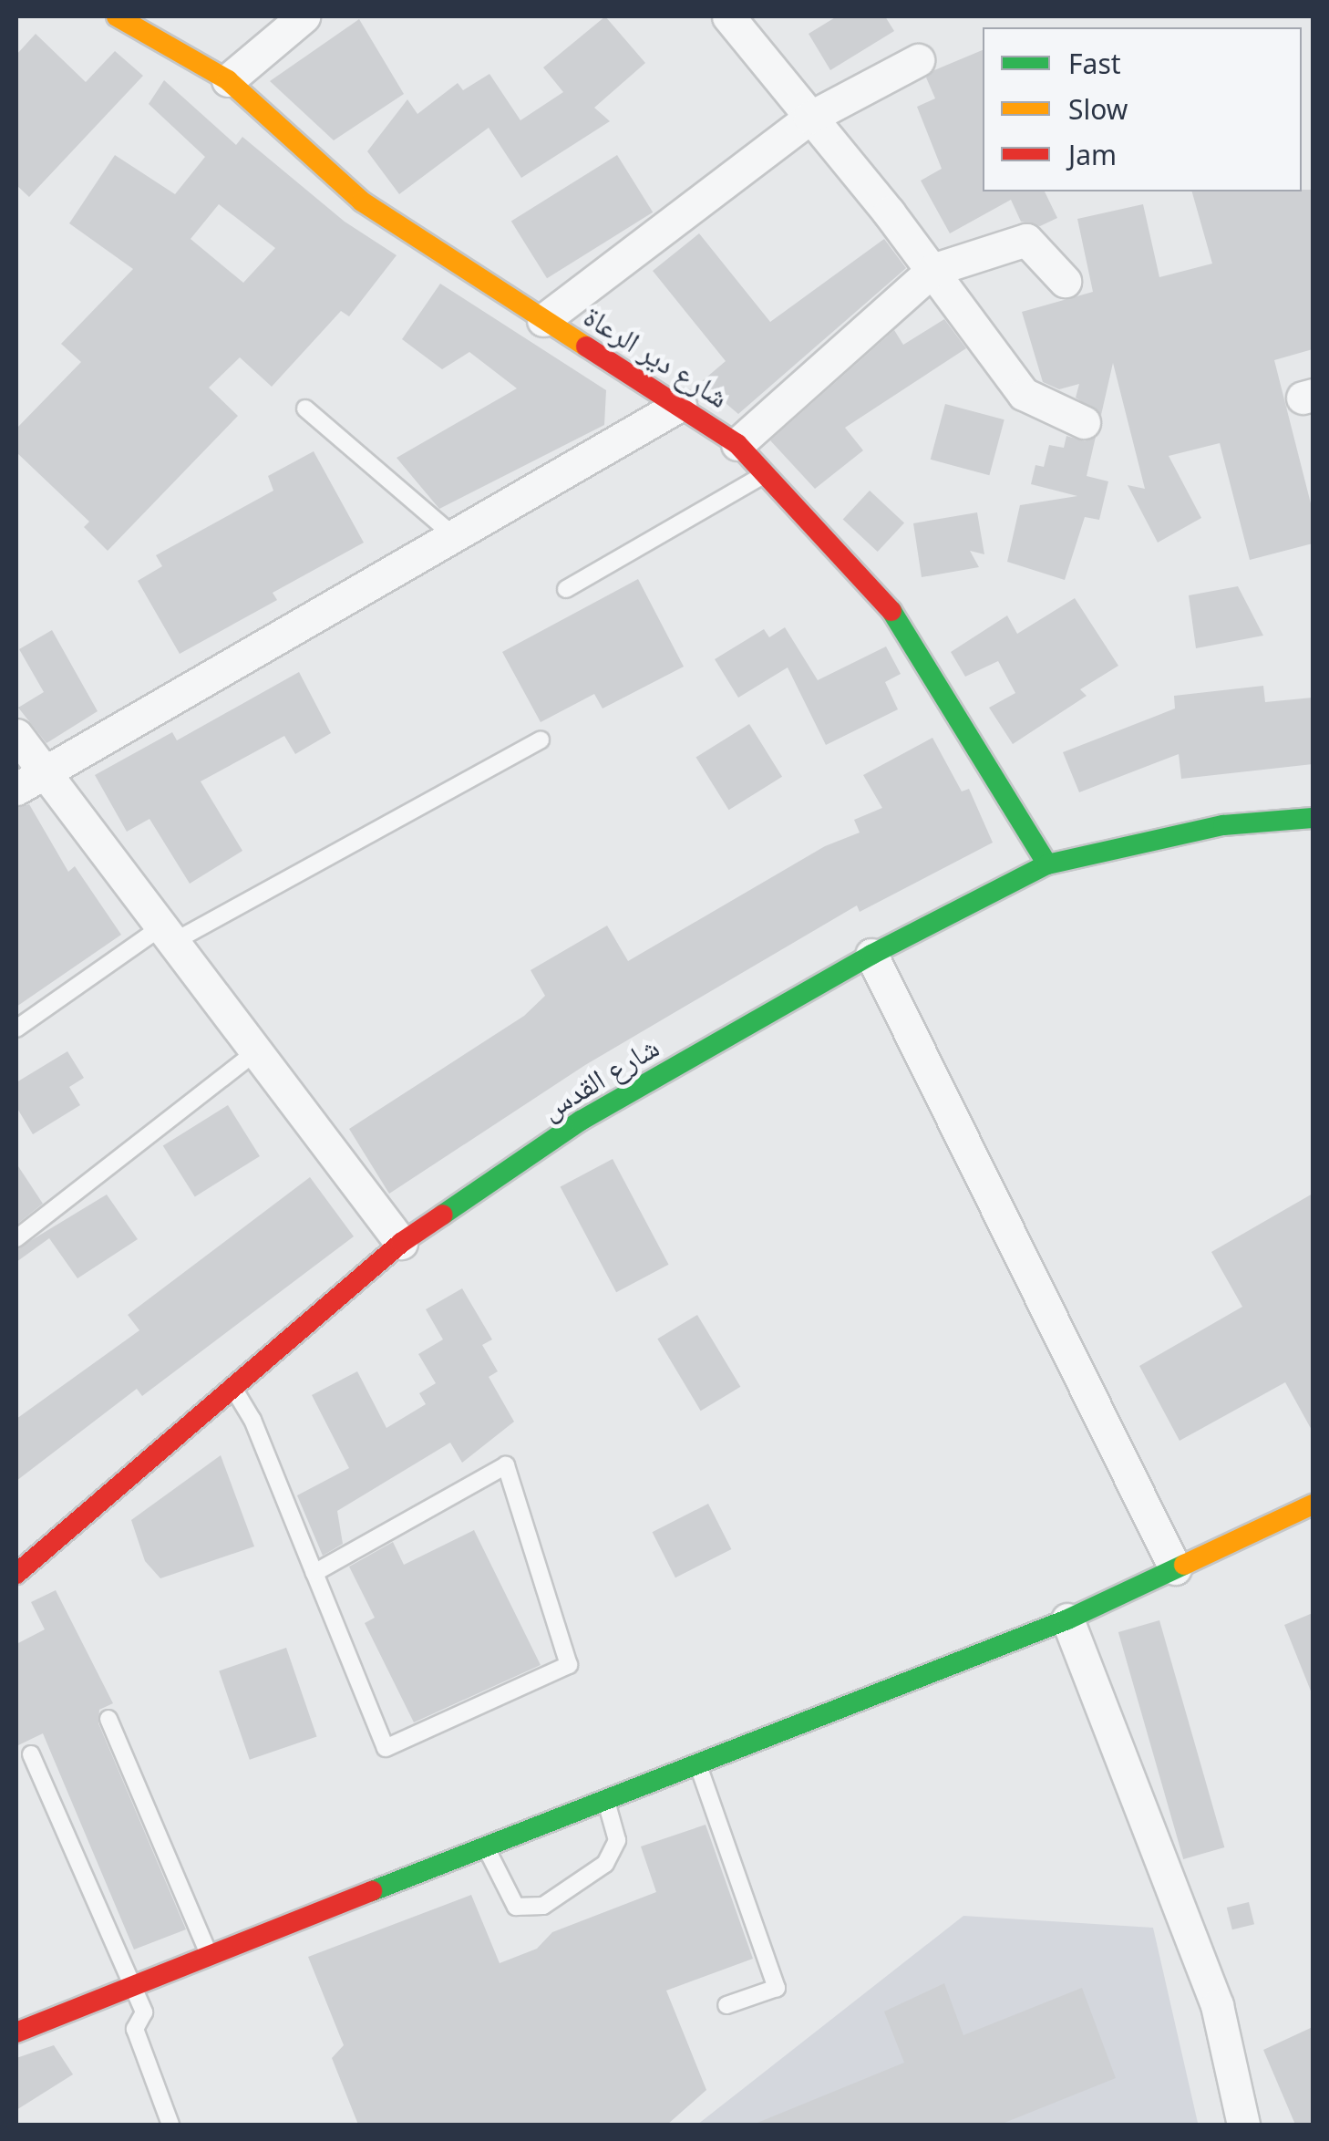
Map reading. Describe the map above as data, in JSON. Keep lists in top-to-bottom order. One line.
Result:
{"streets":{"street":["شارع دير الرعاة","شارع القدس"]},"crossings":[["شارع دير الرعاة","شارع القدس"]],"legend":["Fast","Slow","Jam"]}
